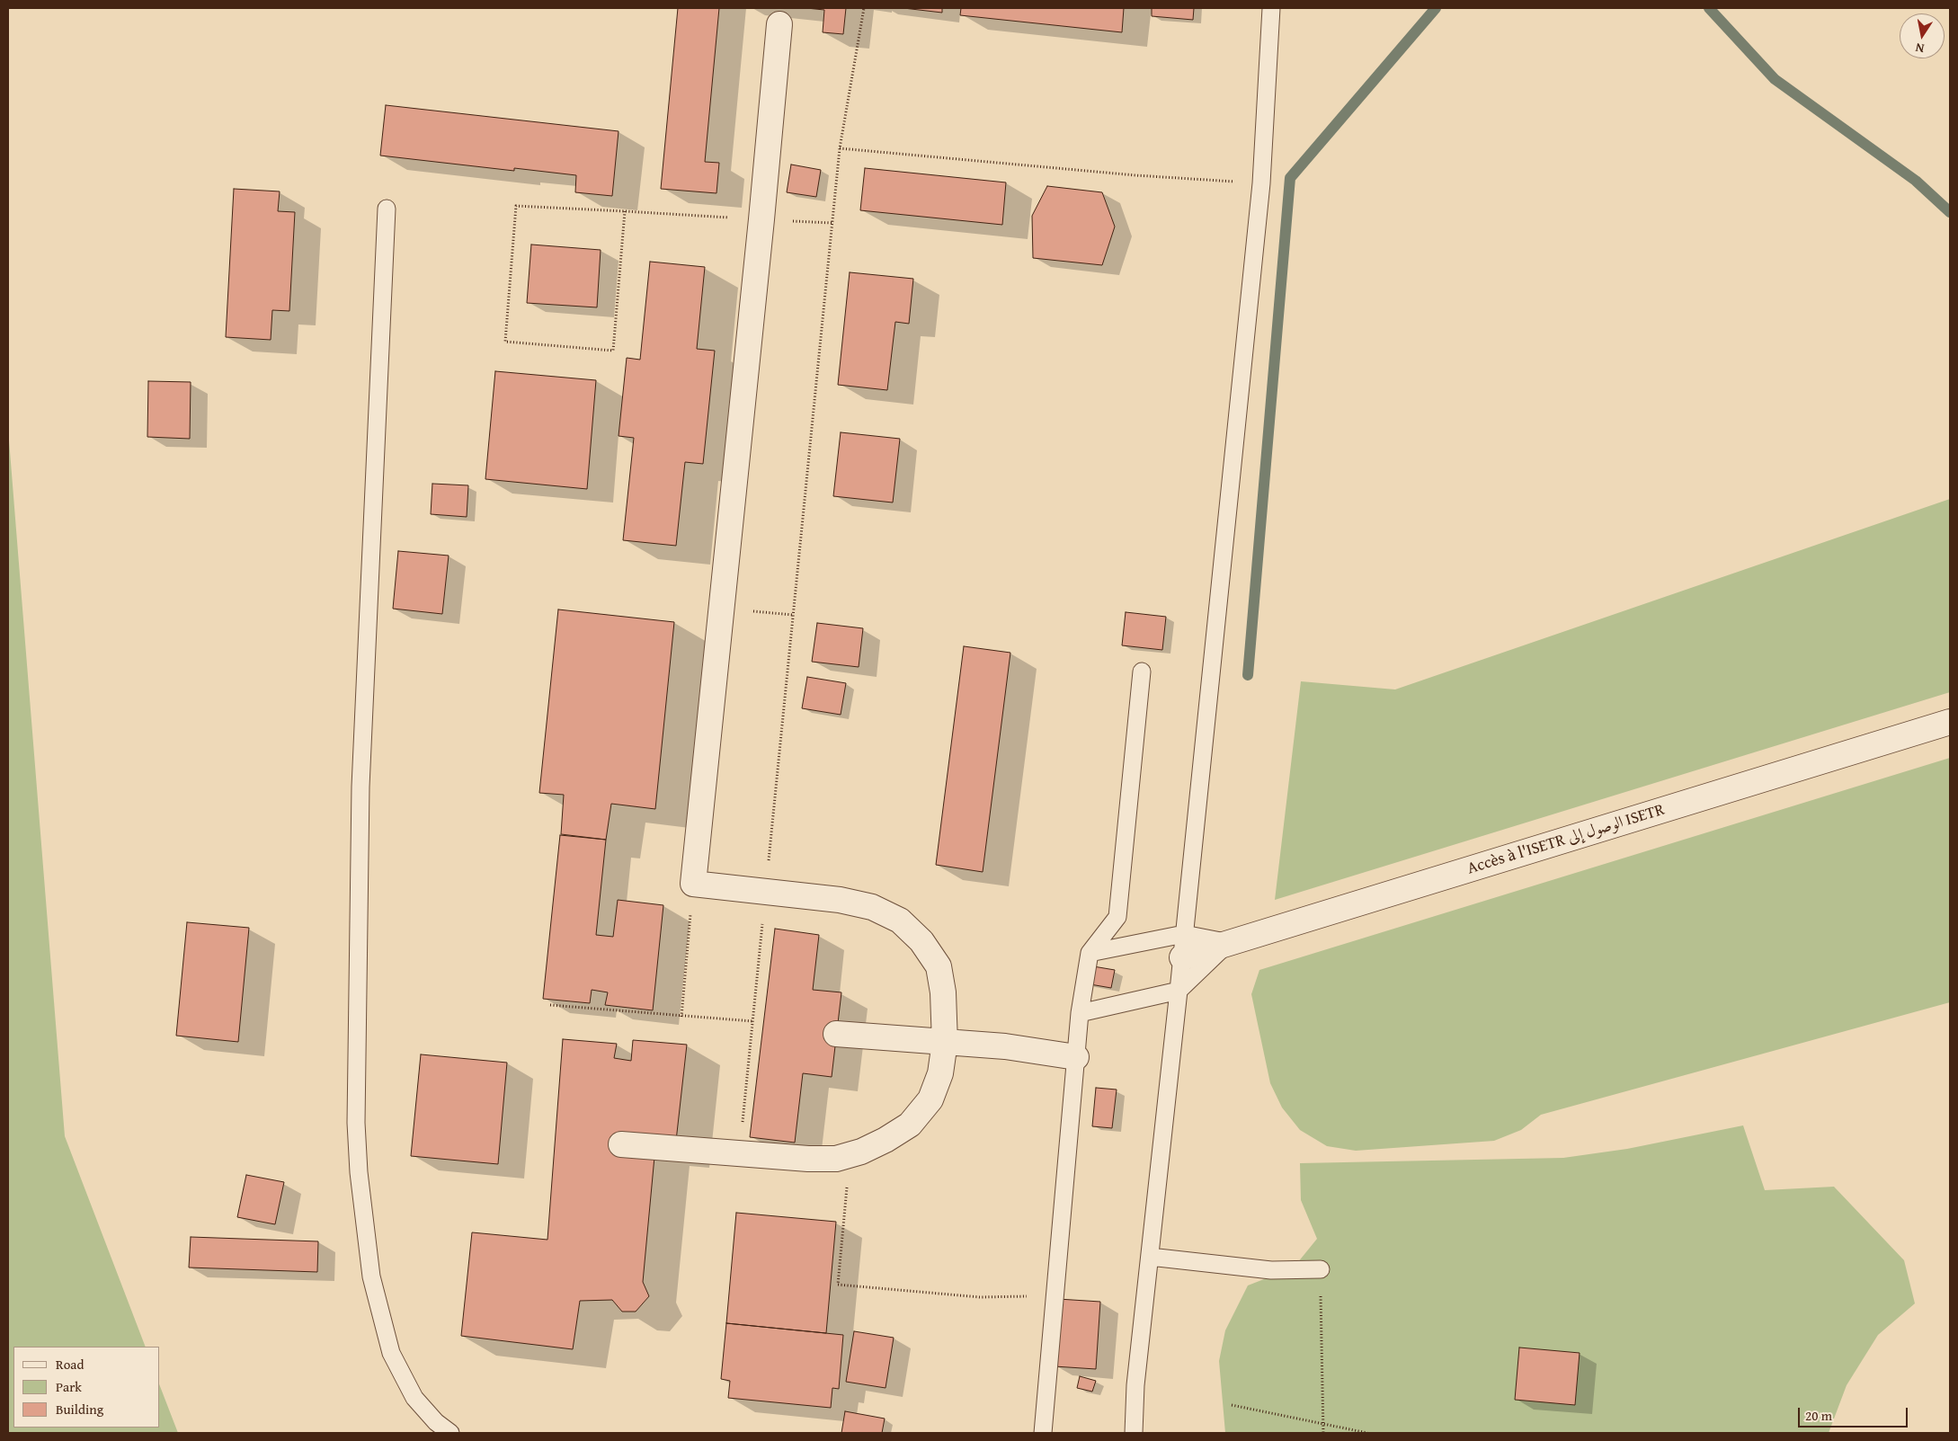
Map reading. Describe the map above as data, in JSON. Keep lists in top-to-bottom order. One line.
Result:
{"streets":{"street":["Accès à l'ISETR الوصول إلى ISETR"]},"legend":["Road","Park","Building"],"scale_bar":"20 m","north":"bottom"}
